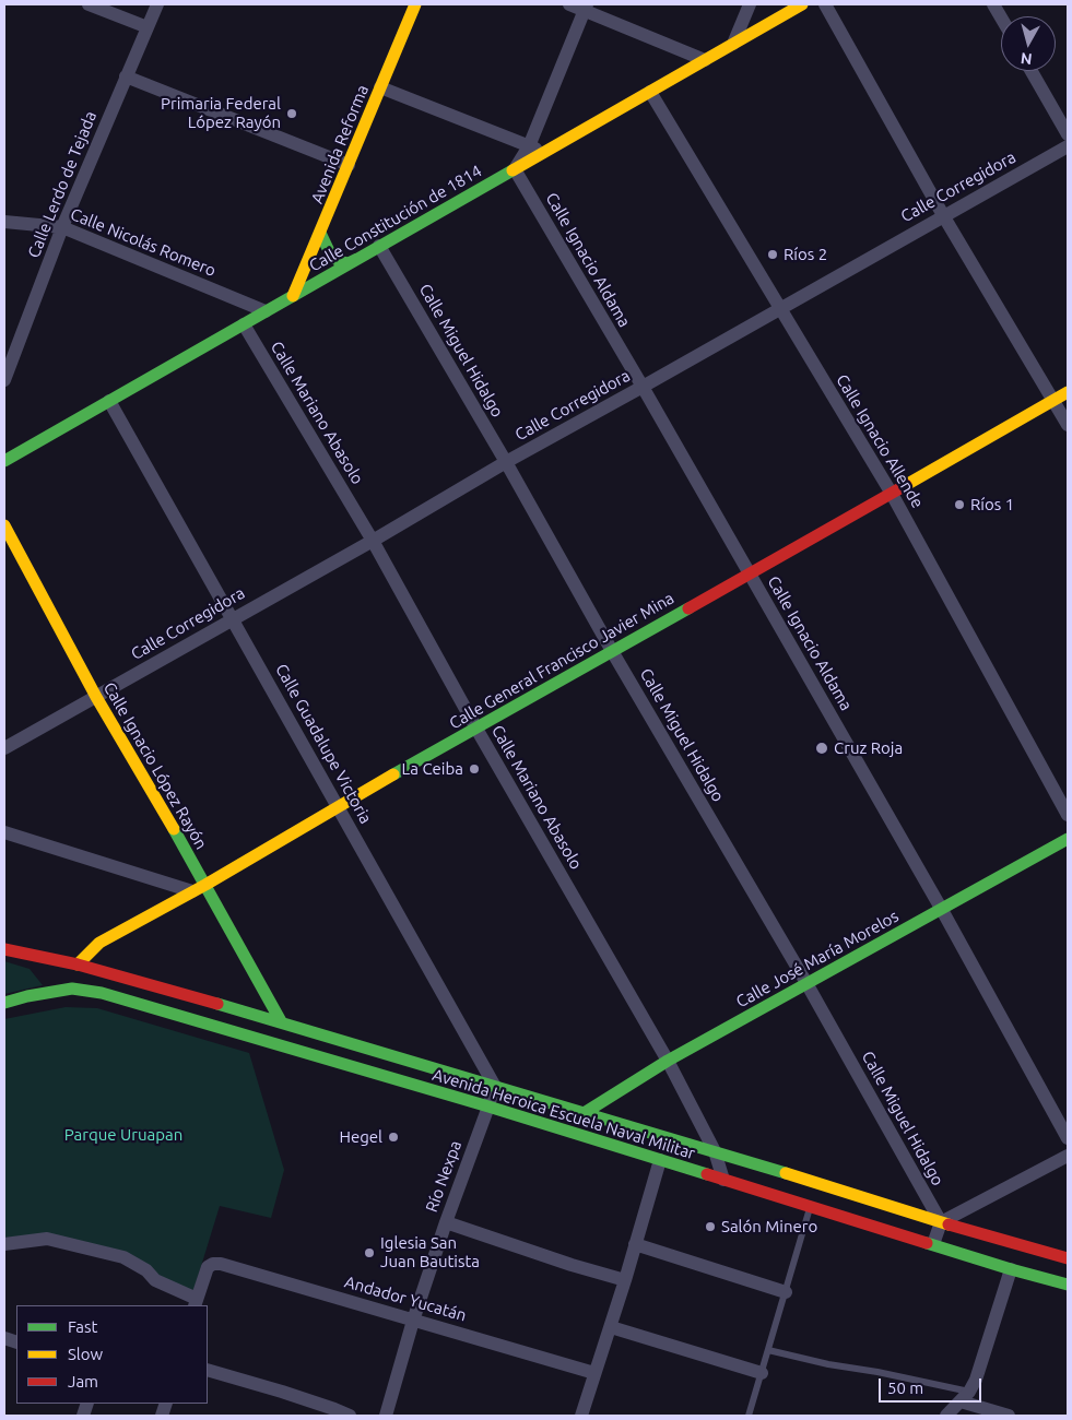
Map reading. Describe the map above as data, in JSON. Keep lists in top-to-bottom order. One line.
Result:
{"streets":{"street":["Avenida Reforma","Calle Lerdo de Tejada","Calle Corregidora","Calle Constitución de 1814","Calle Nicolás Romero","Calle Ignacio Aldama","Calle Miguel Hidalgo","Calle Mariano Abasolo","Calle Ignacio Allende","Calle General Francisco Javier Mina","Calle Guadalupe Victoria","Calle Ignacio López Rayón","Calle José María Morelos","Avenida Heroica Escuela Naval Militar","Río Nexpa","Andador Yucatán"]},"crossings":[["Avenida Reforma","Calle Constitución de 1814"],["Calle Lerdo de Tejada","Calle Nicolás Romero"],["Calle Corregidora","Calle Ignacio Aldama"],["Calle Corregidora","Calle Miguel Hidalgo"],["Calle Corregidora","Calle Mariano Abasolo"],["Calle Corregidora","Calle Ignacio Allende"],["Calle Corregidora","Calle Guadalupe Victoria"],["Calle Corregidora","Calle Ignacio López Rayón"],["Calle Constitución de 1814","Calle Nicolás Romero"],["Calle Constitución de 1814","Calle Ignacio Aldama"],["Calle Constitución de 1814","Calle Miguel Hidalgo"],["Calle Constitución de 1814","Calle Mariano Abasolo"],["Calle Constitución de 1814","Calle Ignacio Allende"],["Calle Constitución de 1814","Calle Guadalupe Victoria"],["Calle Ignacio Aldama","Calle General Francisco Javier Mina"],["Calle Ignacio Aldama","Calle José María Morelos"],["Calle Miguel Hidalgo","Calle General Francisco Javier Mina"],["Calle Miguel Hidalgo","Calle José María Morelos"],["Calle Miguel Hidalgo","Avenida Heroica Escuela Naval Militar"],["Calle Mariano Abasolo","Calle General Francisco Javier Mina"],["Calle Mariano Abasolo","Calle José María Morelos"],["Calle Mariano Abasolo","Avenida Heroica Escuela Naval Militar"],["Calle Ignacio Allende","Calle General Francisco Javier Mina"],["Calle General Francisco Javier Mina","Calle Guadalupe Victoria"],["Calle General Francisco Javier Mina","Calle Ignacio López Rayón"],["Calle General Francisco Javier Mina","Avenida Heroica Escuela Naval Militar"],["Calle Guadalupe Victoria","Avenida Heroica Escuela Naval Militar"],["Calle Ignacio López Rayón","Avenida Heroica Escuela Naval Militar"],["Calle José María Morelos","Avenida Heroica Escuela Naval Militar"],["Avenida Heroica Escuela Naval Militar","Río Nexpa"],["Río Nexpa","Andador Yucatán"]],"parks":["Parque Uruapan"],"places":["Primaria Federal López Rayón","Ríos 2","Ríos 1","Cruz Roja","La Ceiba","Hegel","Salón Minero","Iglesia San Juan Bautista"],"legend":["Fast","Slow","Jam"],"scale_bar":"50 m","north":"bottom"}
